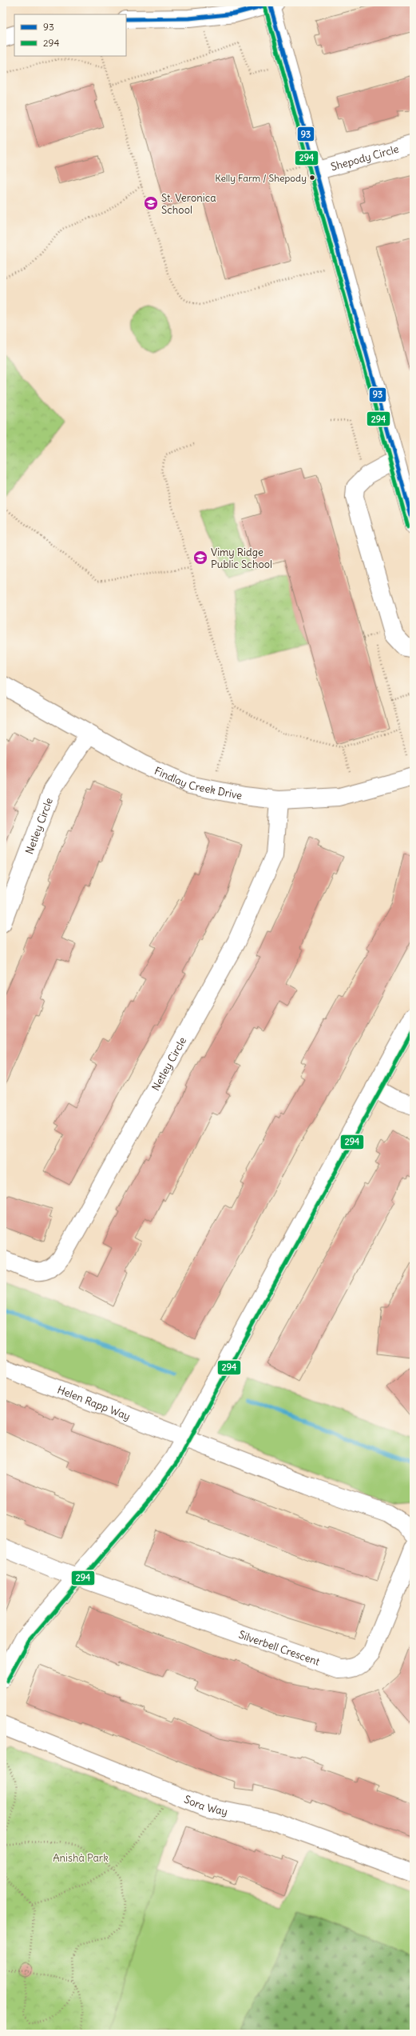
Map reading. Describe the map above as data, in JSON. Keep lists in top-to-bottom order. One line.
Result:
{"streets":{"street":["Shepody Circle","Findlay Creek Drive","Netley Circle","Helen Rapp Way","Silverbell Crescent","Sora Way"]},"crossings":[["Findlay Creek Drive","Netley Circle"]],"parks":["Anishà Park"],"places":{"other":["Kelly Farm / Shepody"],"school or university":["St. Veronica School","Vimy Ridge Public School"]},"lines":["transit line 93","transit line 294"],"legend":["93","294"]}
